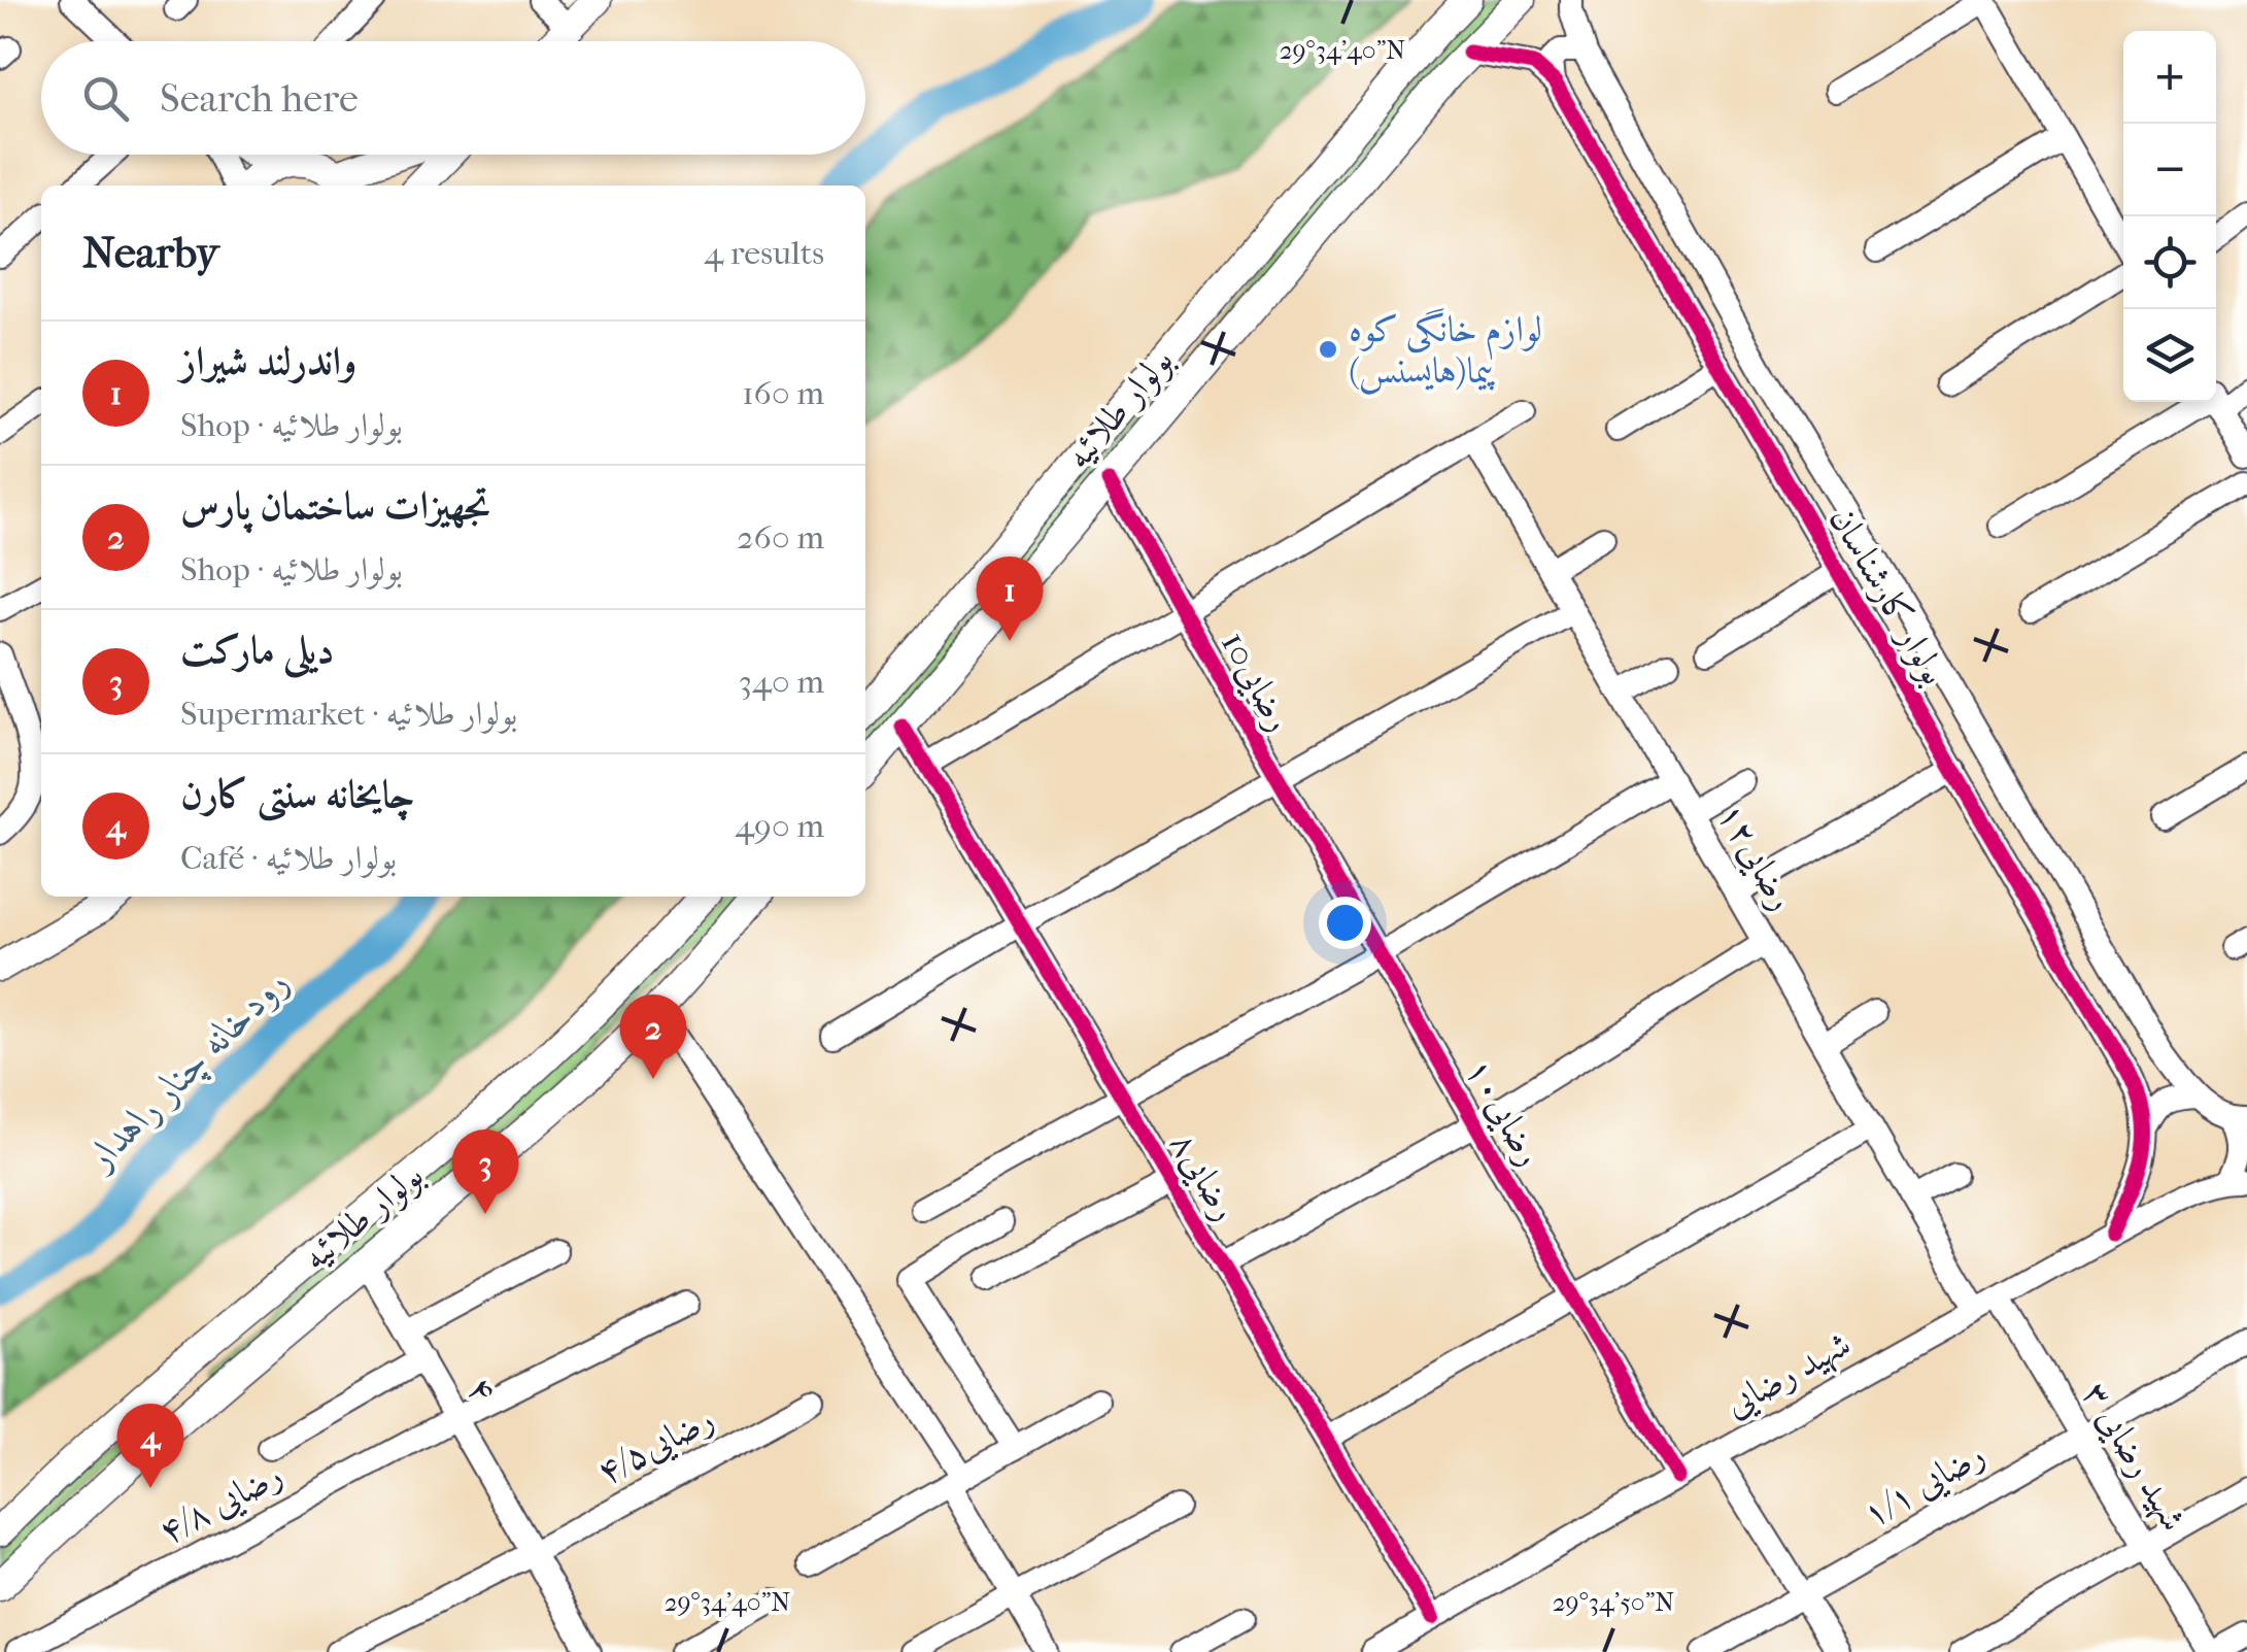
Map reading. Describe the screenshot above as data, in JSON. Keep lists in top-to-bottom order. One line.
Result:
{"streets":{"main road":["بولوار طلائیه"],"street":["بولوار کارشناسان","رضایی10","رضایی۱۲","رضایی۱۰","رضایی۸","شهید رضایی","۴","رضایی۴/۵","شهید رضایی ۳","رضایی ۱/۱","رضایی ۴/۸"]},"crossings":[["بولوار طلائیه","رضایی10"],["بولوار طلائیه","رضایی۸"],["بولوار طلائیه","۴"],["بولوار کارشناسان","شهید رضایی"],["رضایی10","رضایی۱۰"],["رضایی۱۲","شهید رضایی"],["رضایی۱۰","شهید رضایی"],["رضایی۸","شهید رضایی"],["شهید رضایی","شهید رضایی ۳"],["۴","رضایی۴/۵"],["۴","رضایی ۴/۸"],["شهید رضایی ۳","رضایی ۱/۱"]],"water":["رودخانه چنار راهدار"],"places":["لوازم خانگی کوه پیما(هایسنس)"],"page":{"map_buttons":["+","−"],"search":"Search here","heading":["Nearby","4 results"],"list":[{"mark":"1","name":"واندرلند شیراز","note":"Shop · بولوار طلائیه","value":"160 m"},{"mark":"2","name":"تجهیزات ساختمان پارس","note":"Shop · بولوار طلائیه","value":"260 m"},{"mark":"3","name":"دیلی مارکت","note":"Supermarket · بولوار طلائیه","value":"340 m"},{"mark":"4","name":"چایخانه سنتی کارن","note":"Café · بولوار طلائیه","value":"490 m"}],"pins":["1","2","3","4"]},"coordinates":["29°34'40\"N","29°34'50\"N"]}
